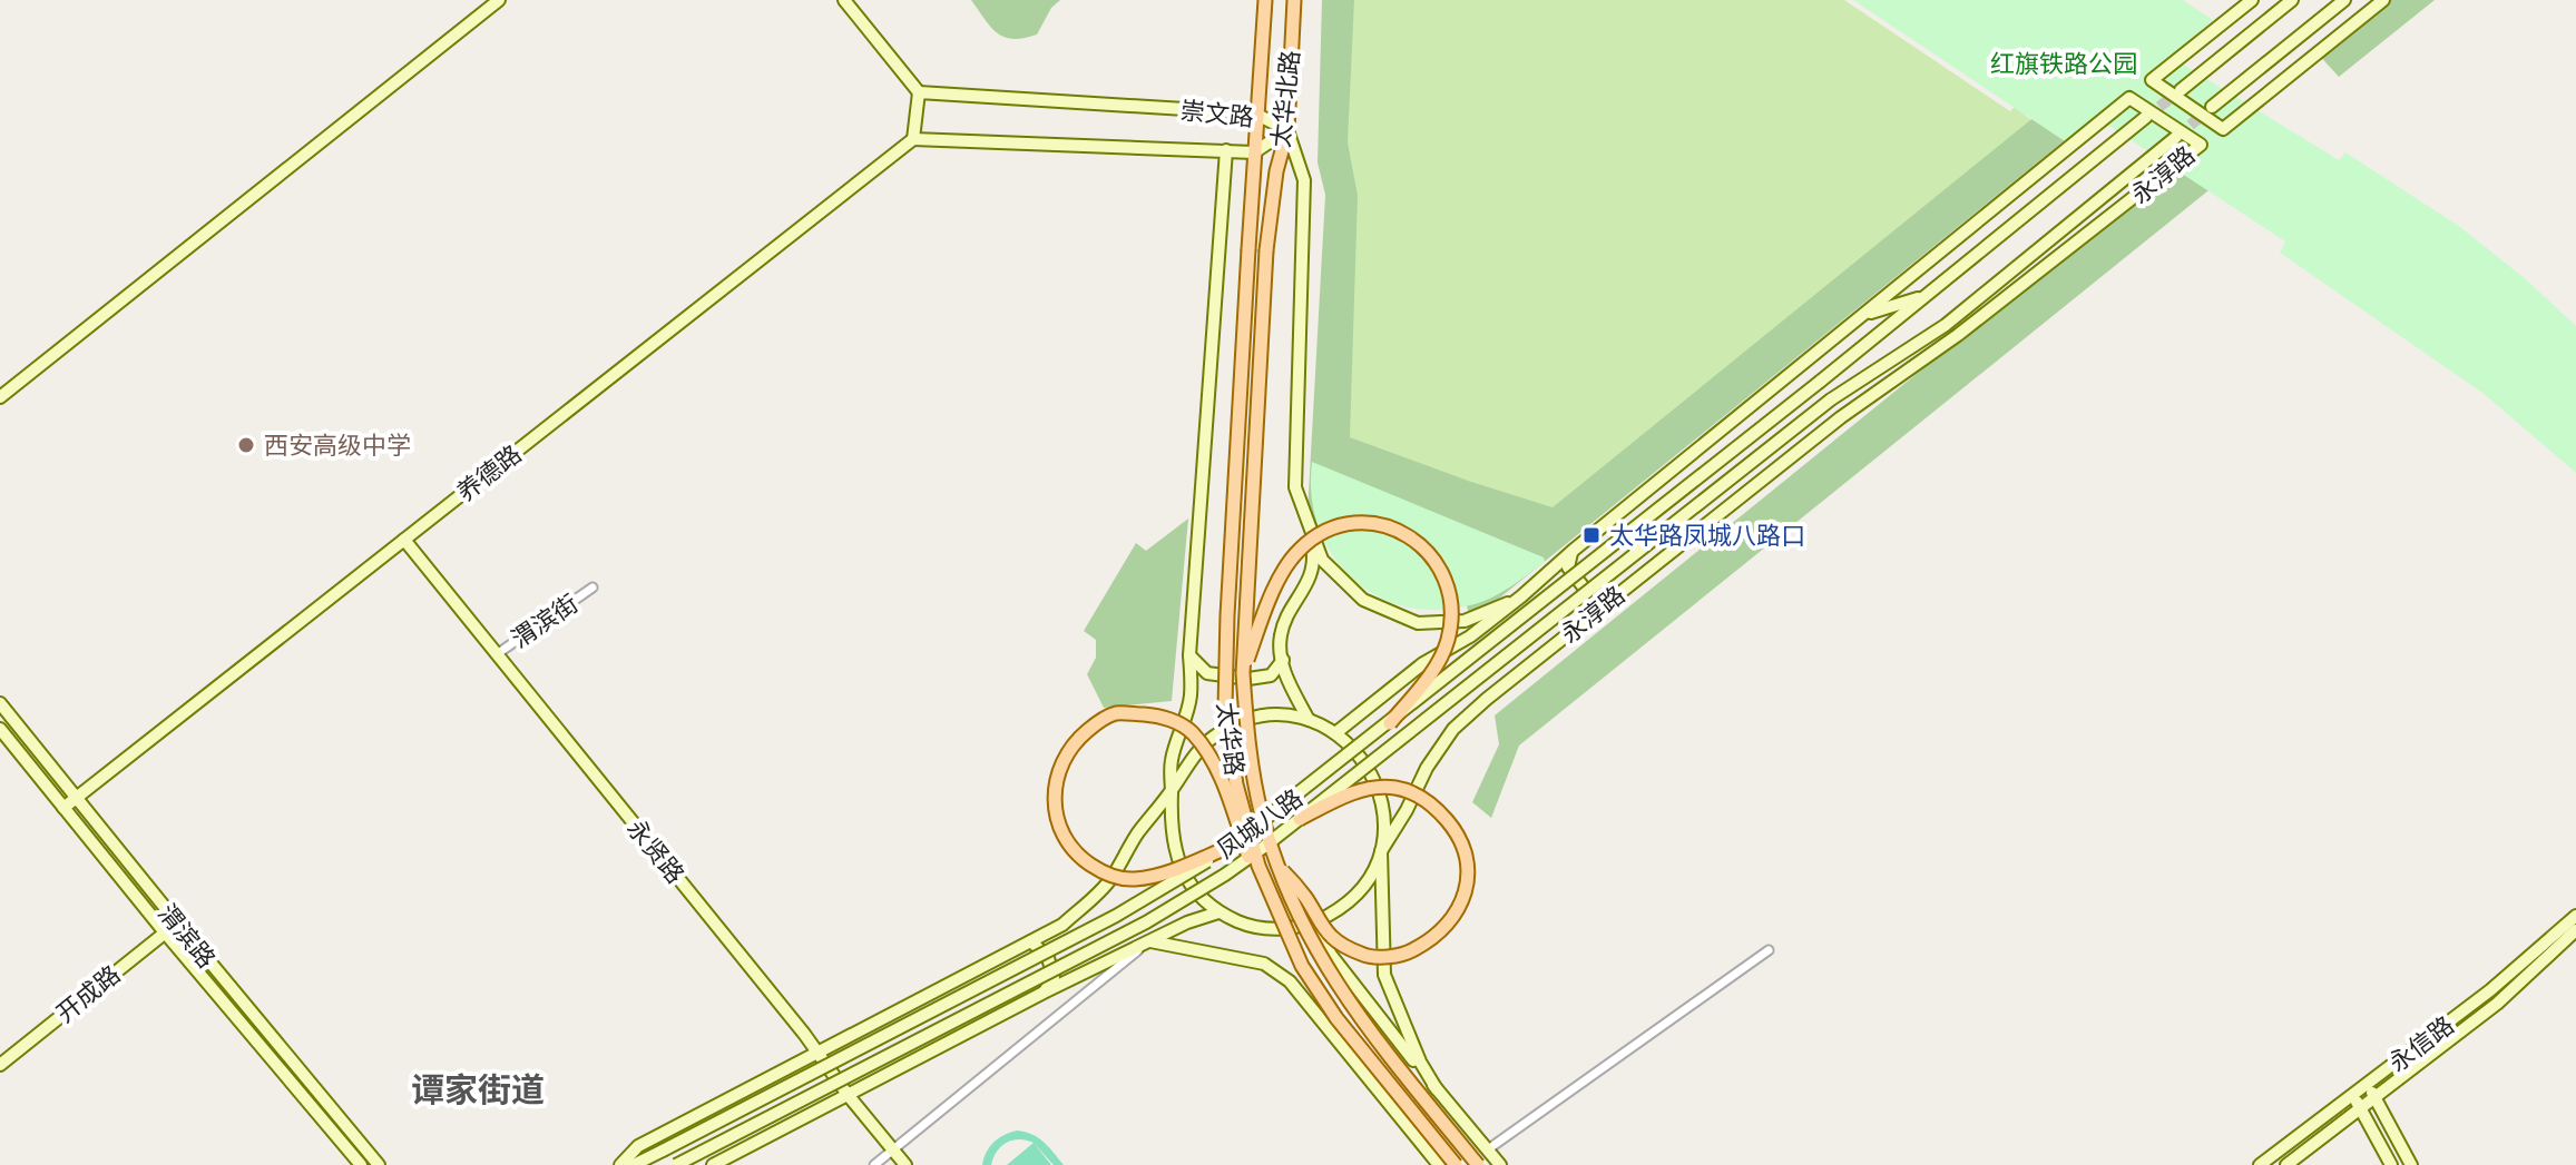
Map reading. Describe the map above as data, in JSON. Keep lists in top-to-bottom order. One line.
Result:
{"streets":{"main road":["太华北路","太华路"],"street":["崇文路","永淳路","养德路","渭滨街","凤城八路","永贤路","渭滨路","开成路","永信路"]},"crossings":[["太华北路","崇文路"],["太华北路","太华路"],["崇文路","养德路"],["永淳路","凤城八路"],["养德路","永贤路"],["养德路","渭滨路"],["渭滨街","永贤路"],["渭滨路","开成路"]],"districts":["谭家街道"],"parks":["红旗铁路公园"],"places":{"other":["西安高级中学"],"transit":["太华路凤城八路口"]}}
